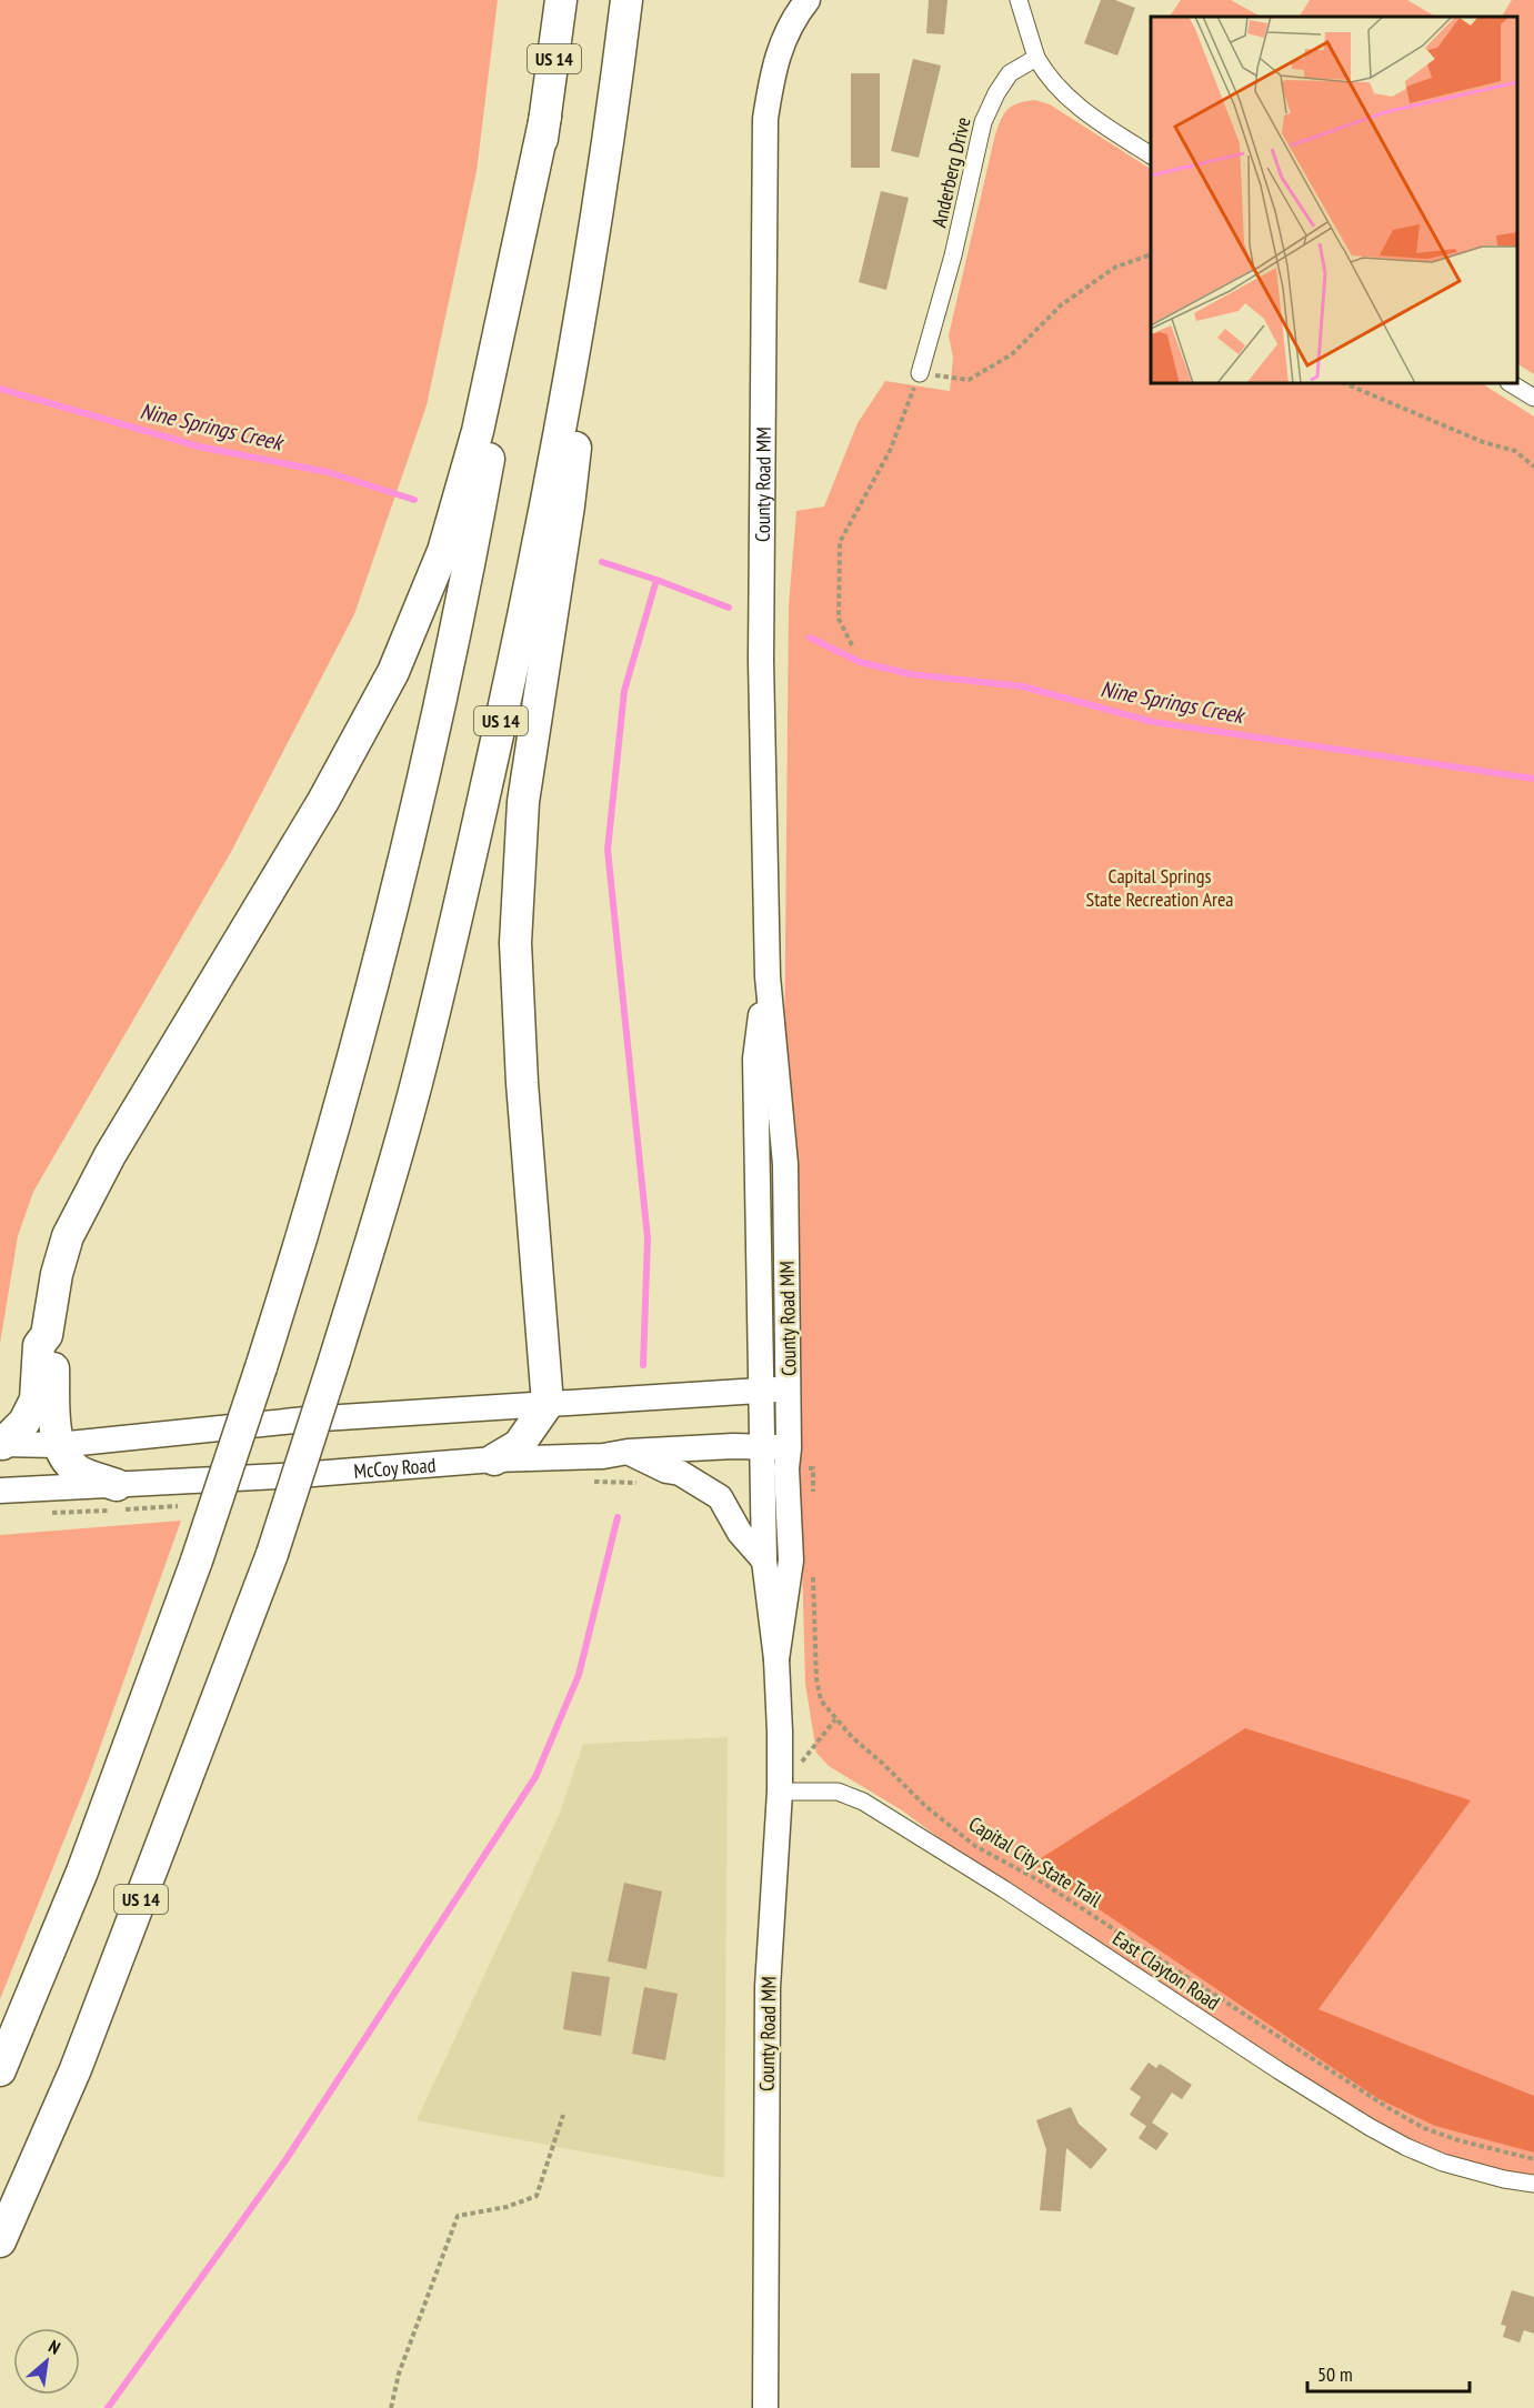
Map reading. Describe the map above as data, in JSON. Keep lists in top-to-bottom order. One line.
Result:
{"streets":{"highway":["US 14"],"main road":["County Road MM","McCoy Road"],"street":["Anderberg Drive","East Clayton Road"],"path":["Capital City State Trail"]},"crossings":[["County Road MM","McCoy Road"],["County Road MM","East Clayton Road"]],"water":["Nine Springs Creek"],"parks":["Capital Springs State Recreation Area"],"scale_bar":"50 m","north":"top right"}
